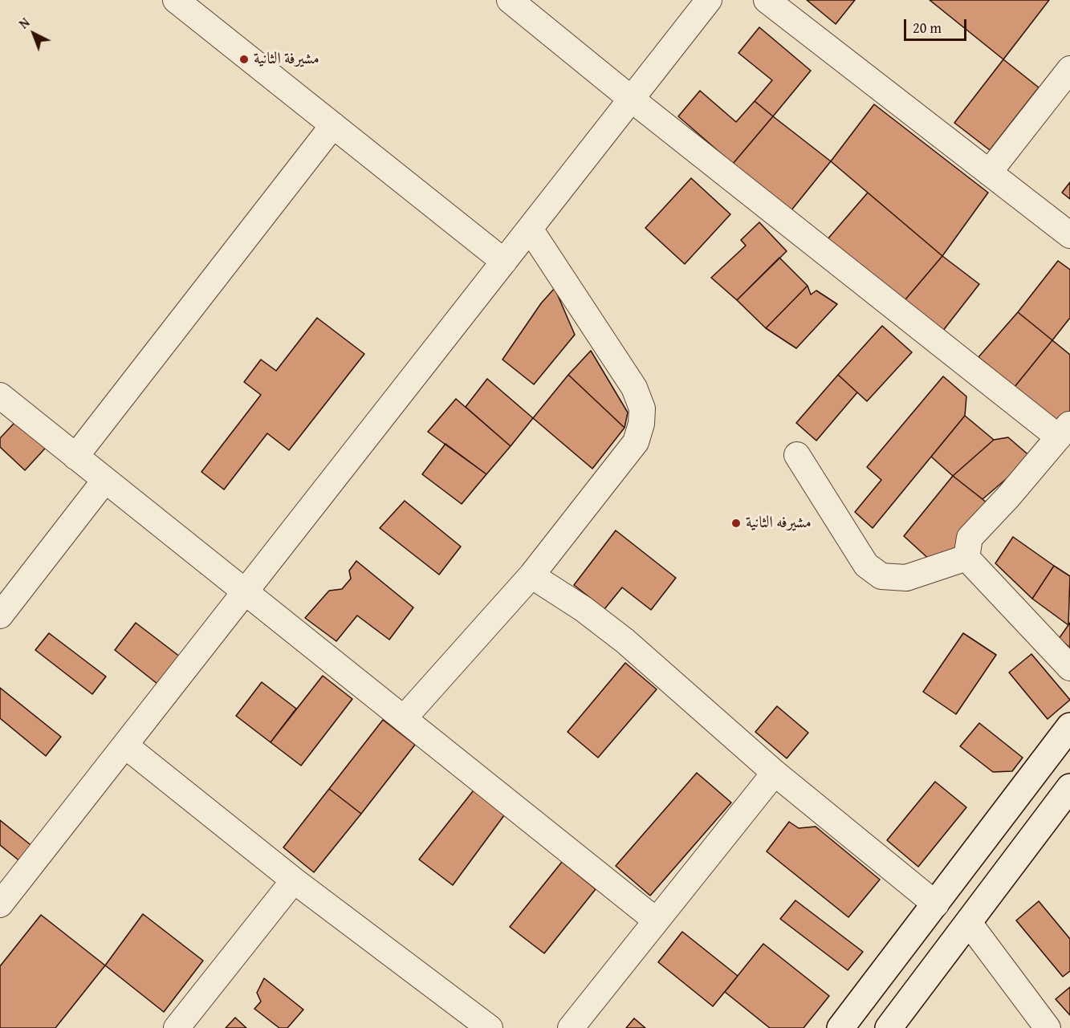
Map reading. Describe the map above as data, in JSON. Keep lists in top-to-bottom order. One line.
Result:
{"places":["مشيرفة الثانية","مشيرفه الثانية"],"scale_bar":"20 m","north":"top left"}
